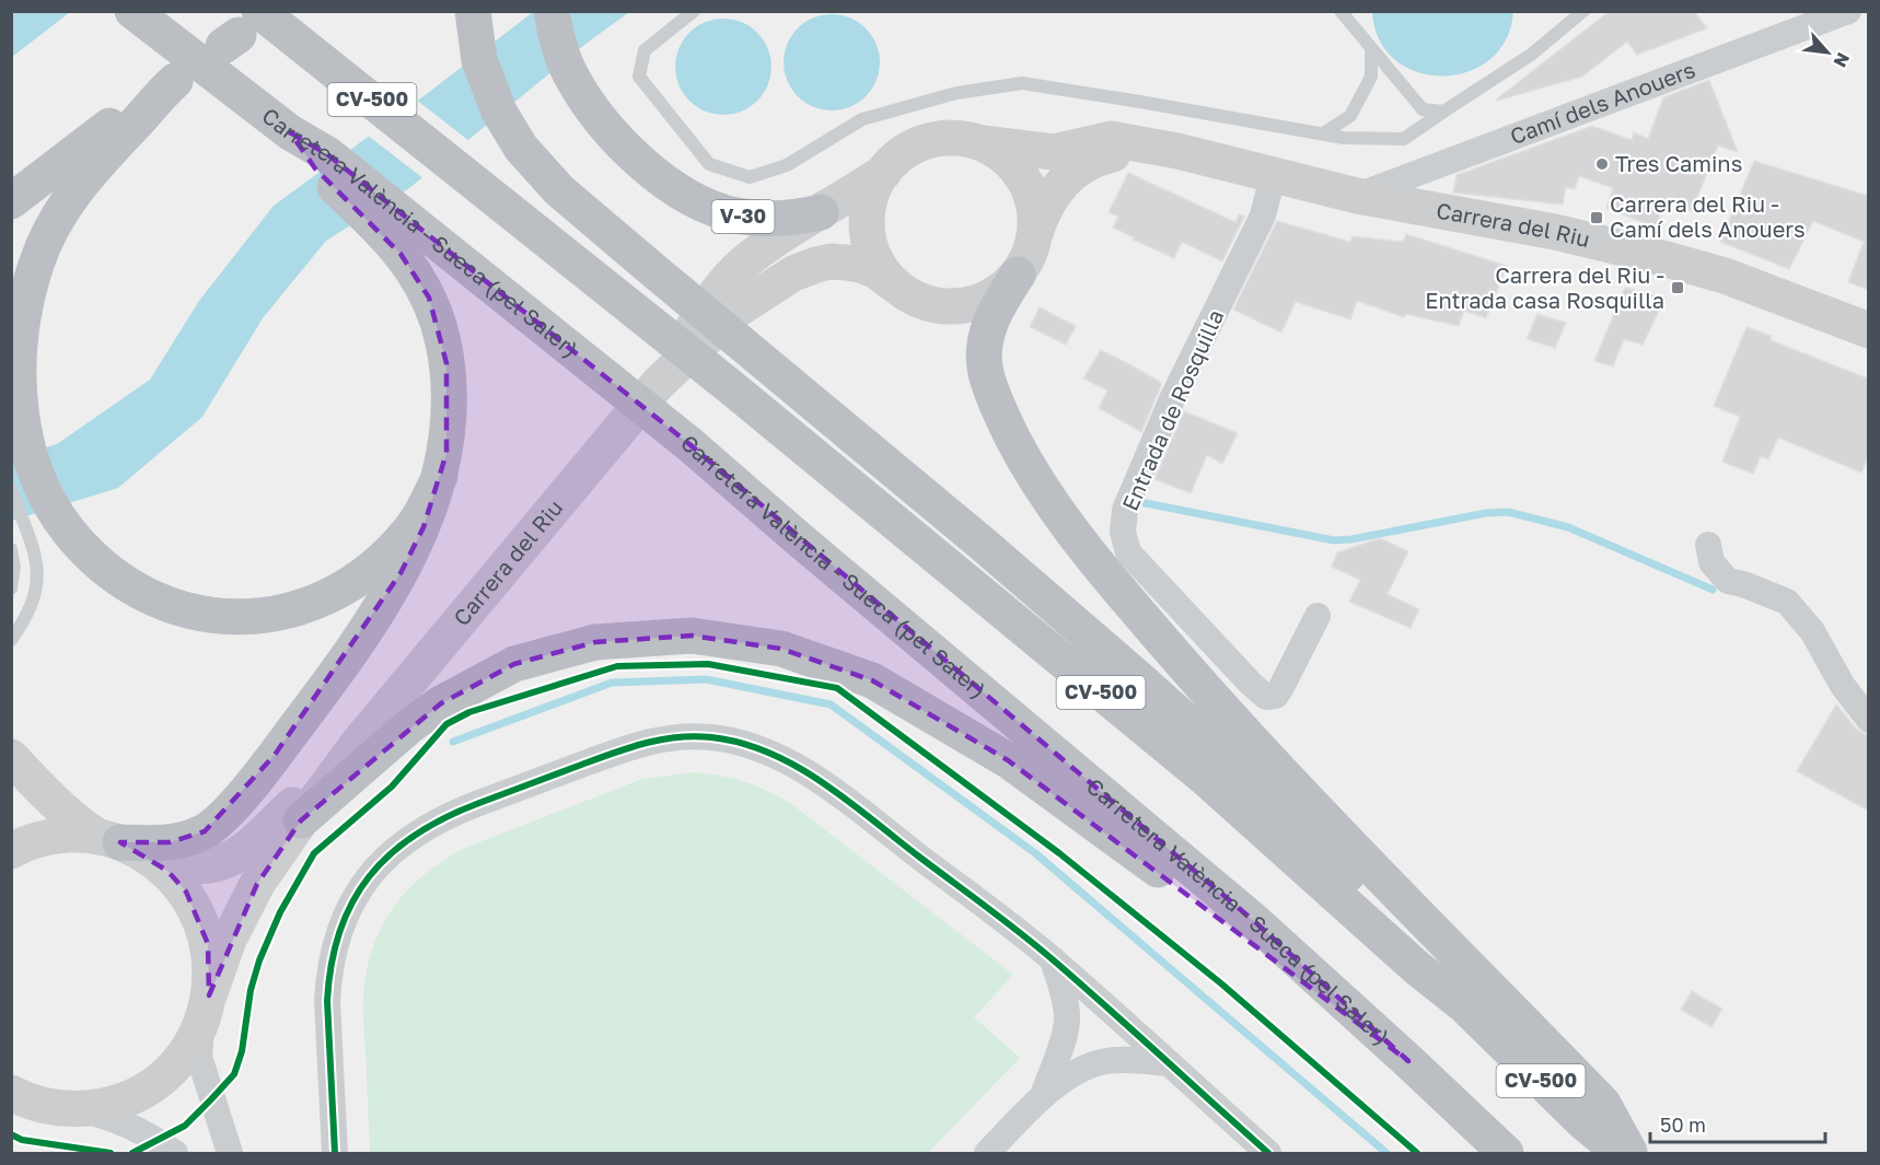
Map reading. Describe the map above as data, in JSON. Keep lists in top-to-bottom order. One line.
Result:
{"streets":{"highway":["CV-500","V-30","Carretera València - Sueca (pel Saler)"],"street":["Camí dels Anouers","Carrera del Riu","Entrada de Rosquilla"]},"crossings":[["Camí dels Anouers","Carrera del Riu"],["V-30","Carrera del Riu"],["Carrera del Riu","Entrada de Rosquilla"]],"places":{"other":["Tres Camins"],"transit":["Carrera del Riu - Camí dels Anouers","Carrera del Riu - Entrada casa Rosquilla"]},"scale_bar":"50 m","north":"bottom right"}
